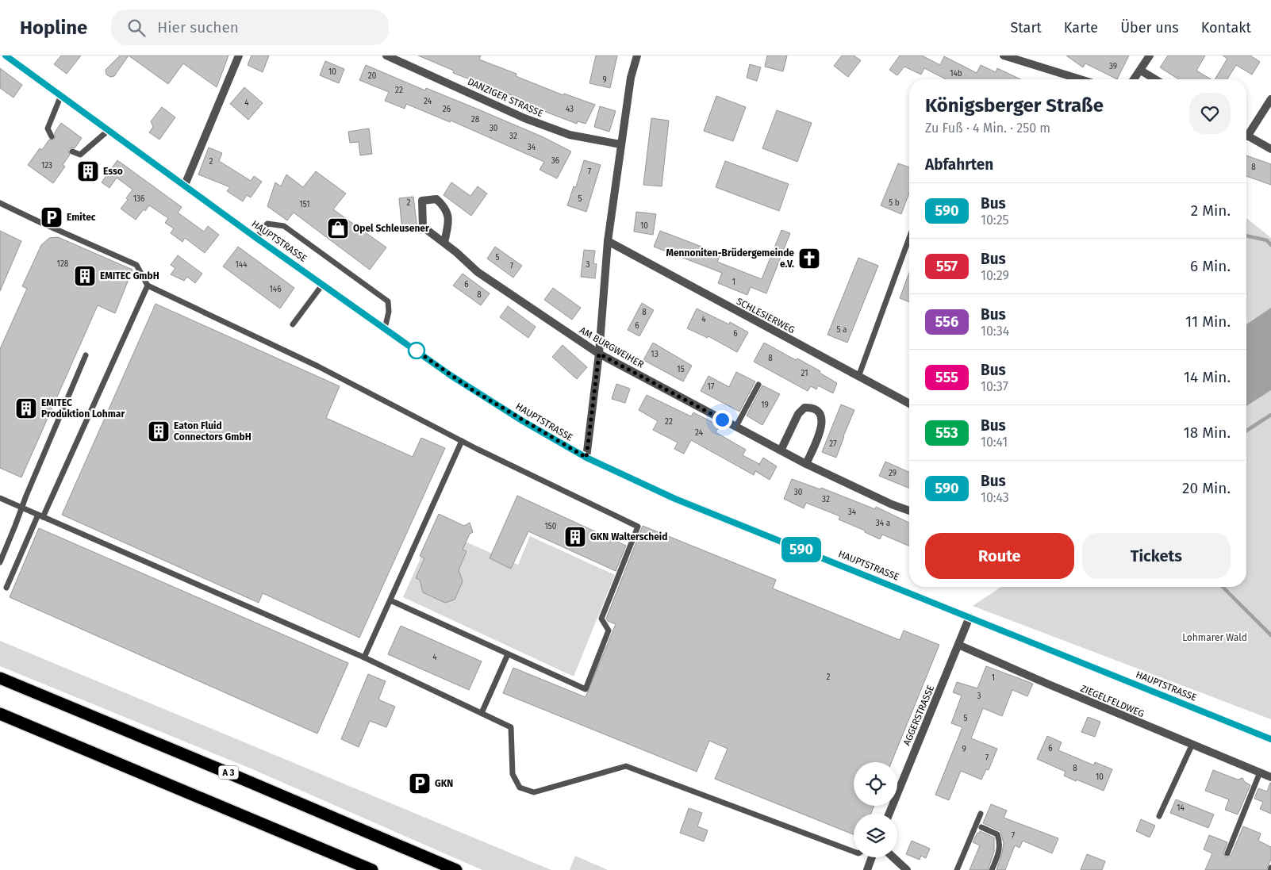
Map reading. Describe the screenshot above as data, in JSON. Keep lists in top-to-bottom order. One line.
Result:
{"streets":{"highway":["A 3"],"main road":["HAUPTSTRASSE"],"street":["DANZIGER STRASSE","SCHLESIERWEG","AM BURGWEIHER","ZIEGELFELDWEG","AGGERSTRASSE"]},"crossings":[["HAUPTSTRASSE","AGGERSTRASSE"],["ZIEGELFELDWEG","AGGERSTRASSE"]],"parks":["Lohmarer Wald"],"places":{"building":["Esso","EMITEC GmbH","EMITEC Produktion Lohmar","Eaton Fluid Connectors GmbH","GKN Walterscheid"],"parking":["Emitec","GKN"],"shop":["Opel Schleusener"],"church":["Mennoniten-Brüdergemeinde e.V."]},"lines":["bus line 590"],"house_numbers":["39","10","14b","20","9","22","24","4","26","43","28","30","32","34","36","2","123","8","7","136","5","2","5 b","151","10","5","128","144","3","7","1","6","146","8","8","4","6","5 a","6","13","8","15","21","17","19","22","24","27","29","30","32","34","34 a","150","4","2","1","3","5","6","9","7","8","10","14","7"],"page":{"header":"Hopline","search":"Hier suchen","nav":["Start","Karte","Über uns","Kontakt"],"on_map":"590","heading":[["Königsberger Straße","Zu Fuß · 4 Min. · 250 m"],"Abfahrten"],"list":[{"mark":"590","name":"Bus","note":"10:25","value":"2 Min."},{"mark":"557","name":"Bus","note":"10:29","value":"6 Min."},{"mark":"556","name":"Bus","note":"10:34","value":"11 Min."},{"mark":"555","name":"Bus","note":"10:37","value":"14 Min."},{"mark":"553","name":"Bus","note":"10:41","value":"18 Min."},{"mark":"590","name":"Bus","note":"10:43","value":"20 Min."}],"buttons":["Route","Tickets"]}}
